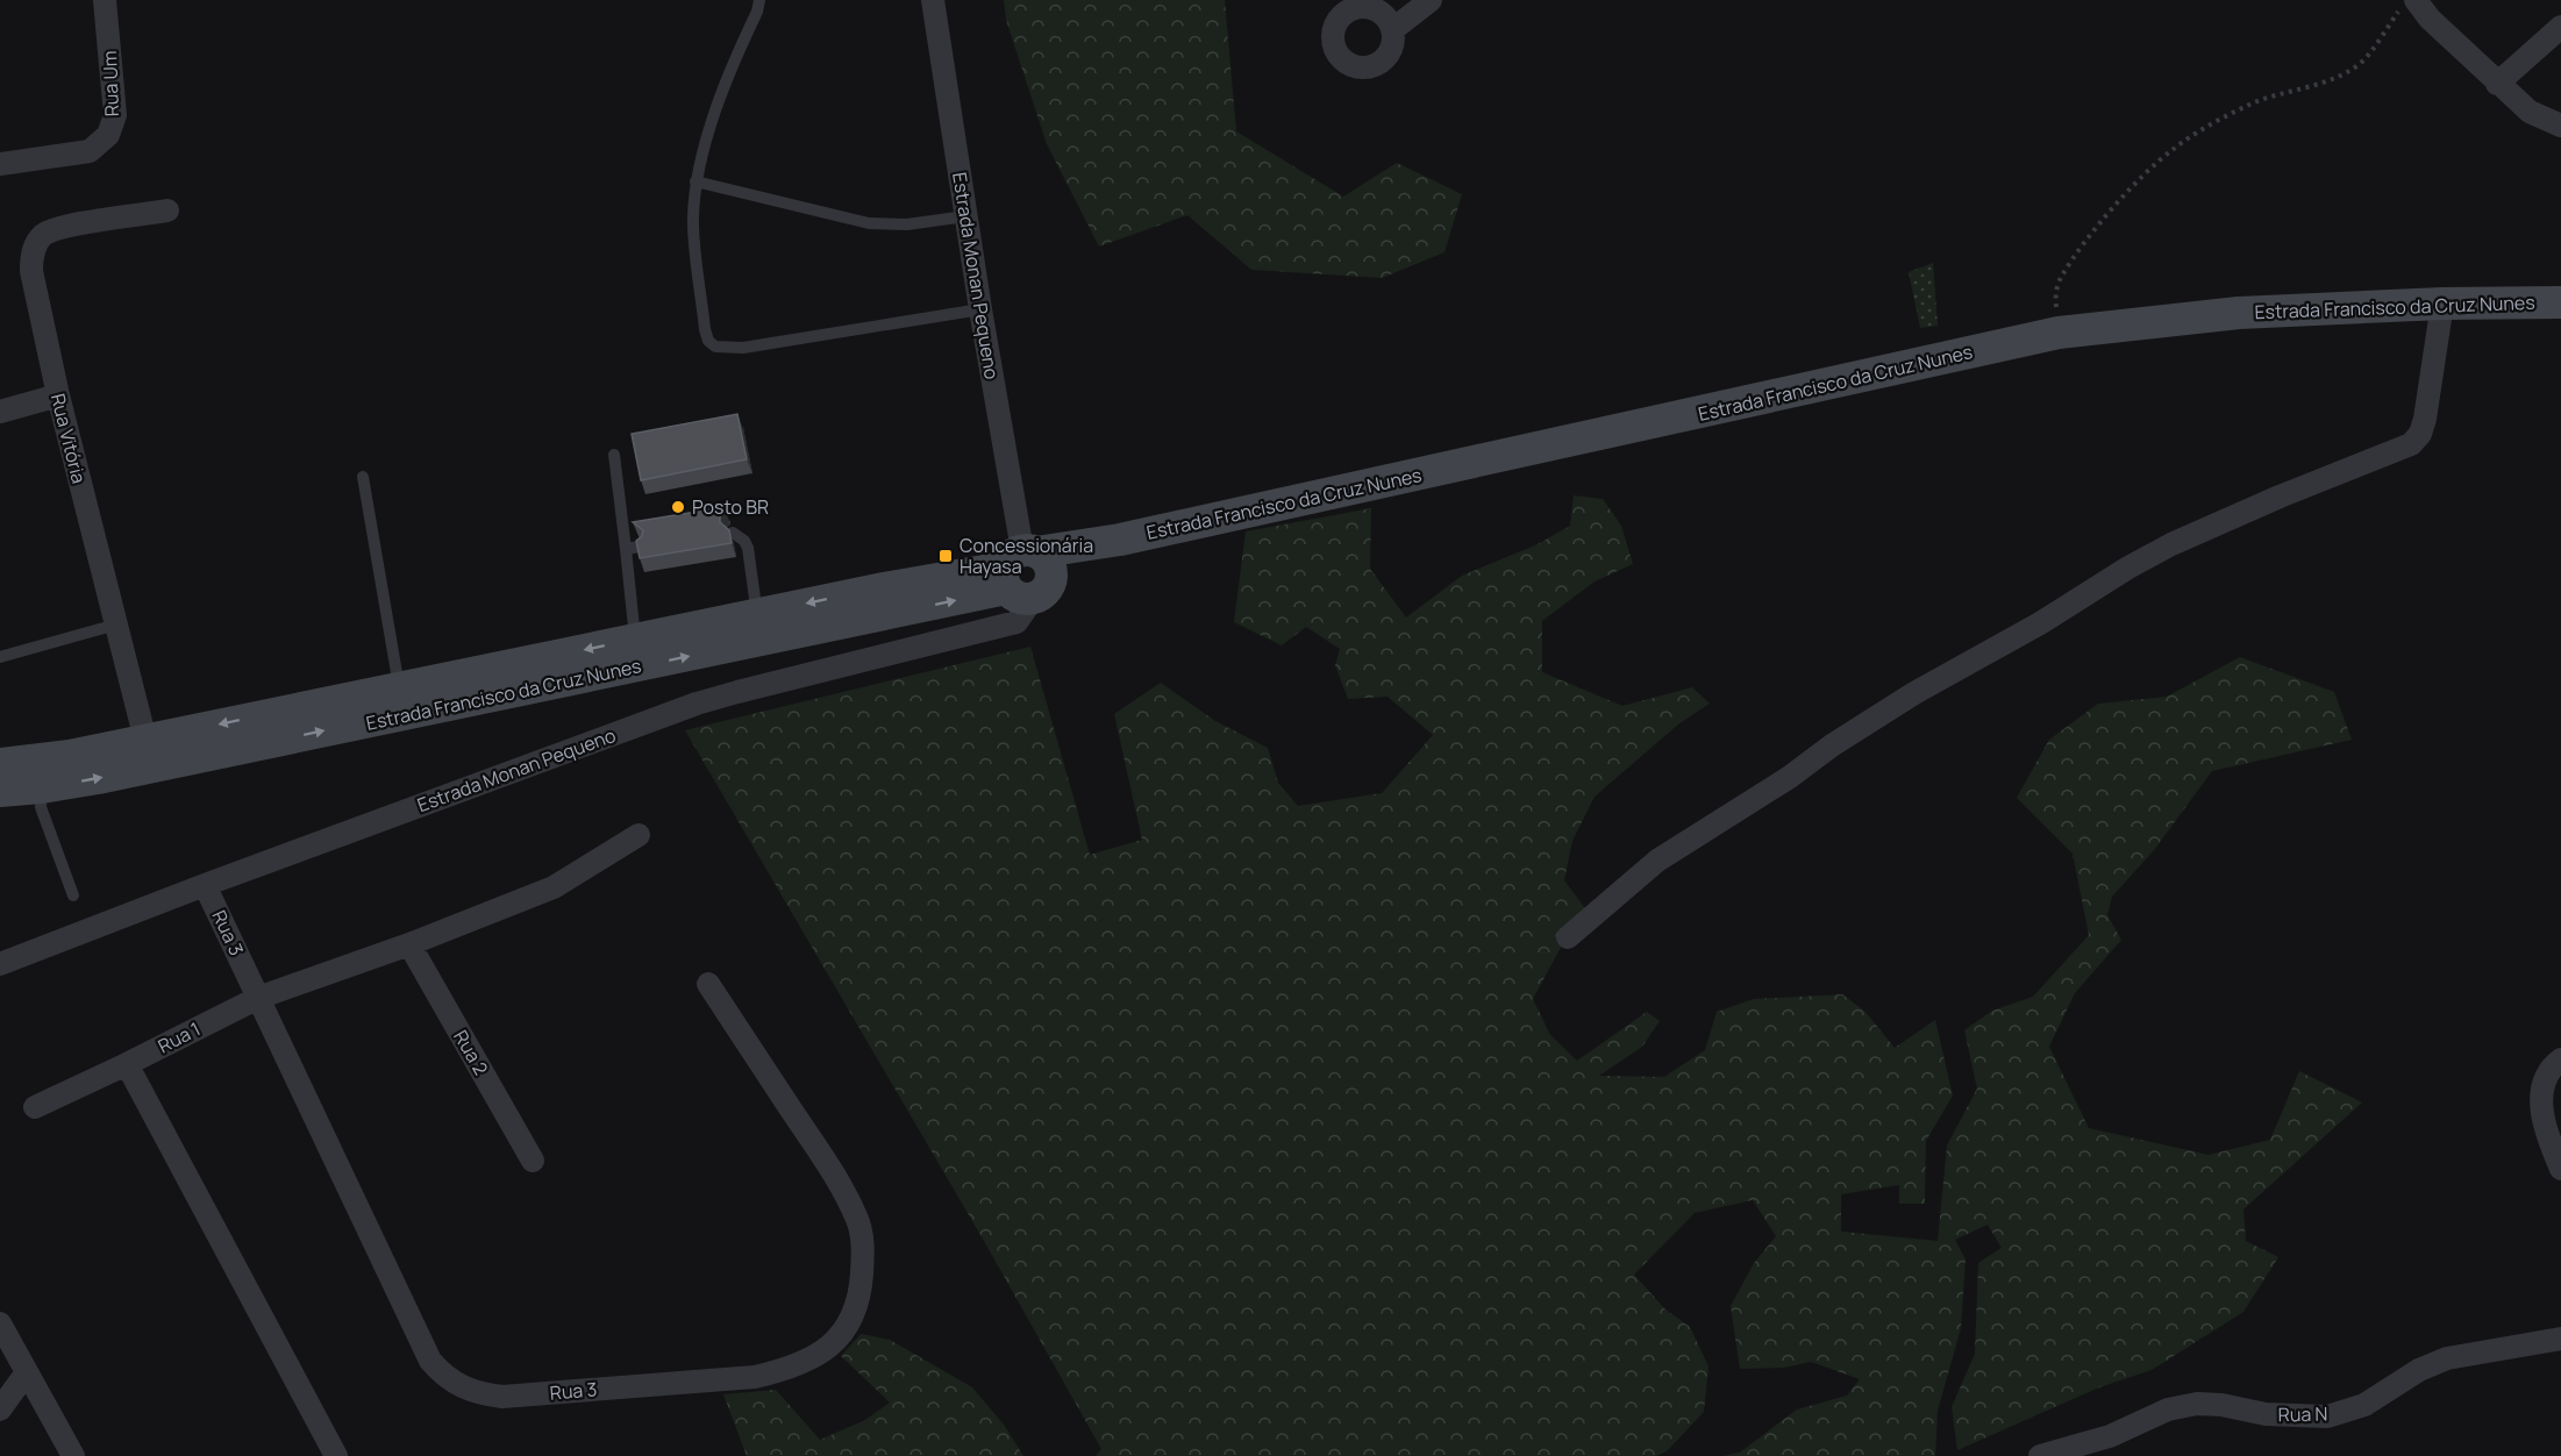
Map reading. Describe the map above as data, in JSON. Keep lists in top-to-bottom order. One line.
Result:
{"streets":{"main road":["Estrada Francisco da Cruz Nunes"],"street":["Rua Um","Estrada Monan Pequeno","Rua Vitória","Rua 3","Rua 1","Rua 2","Rua N"]},"crossings":[["Estrada Monan Pequeno","Estrada Francisco da Cruz Nunes"],["Estrada Monan Pequeno","Rua 3"],["Estrada Francisco da Cruz Nunes","Rua Vitória"],["Rua 3","Rua 1"],["Rua 1","Rua 2"]],"places":{"other":["Posto BR"],"transit":["Concessionária Hayasa"]}}
